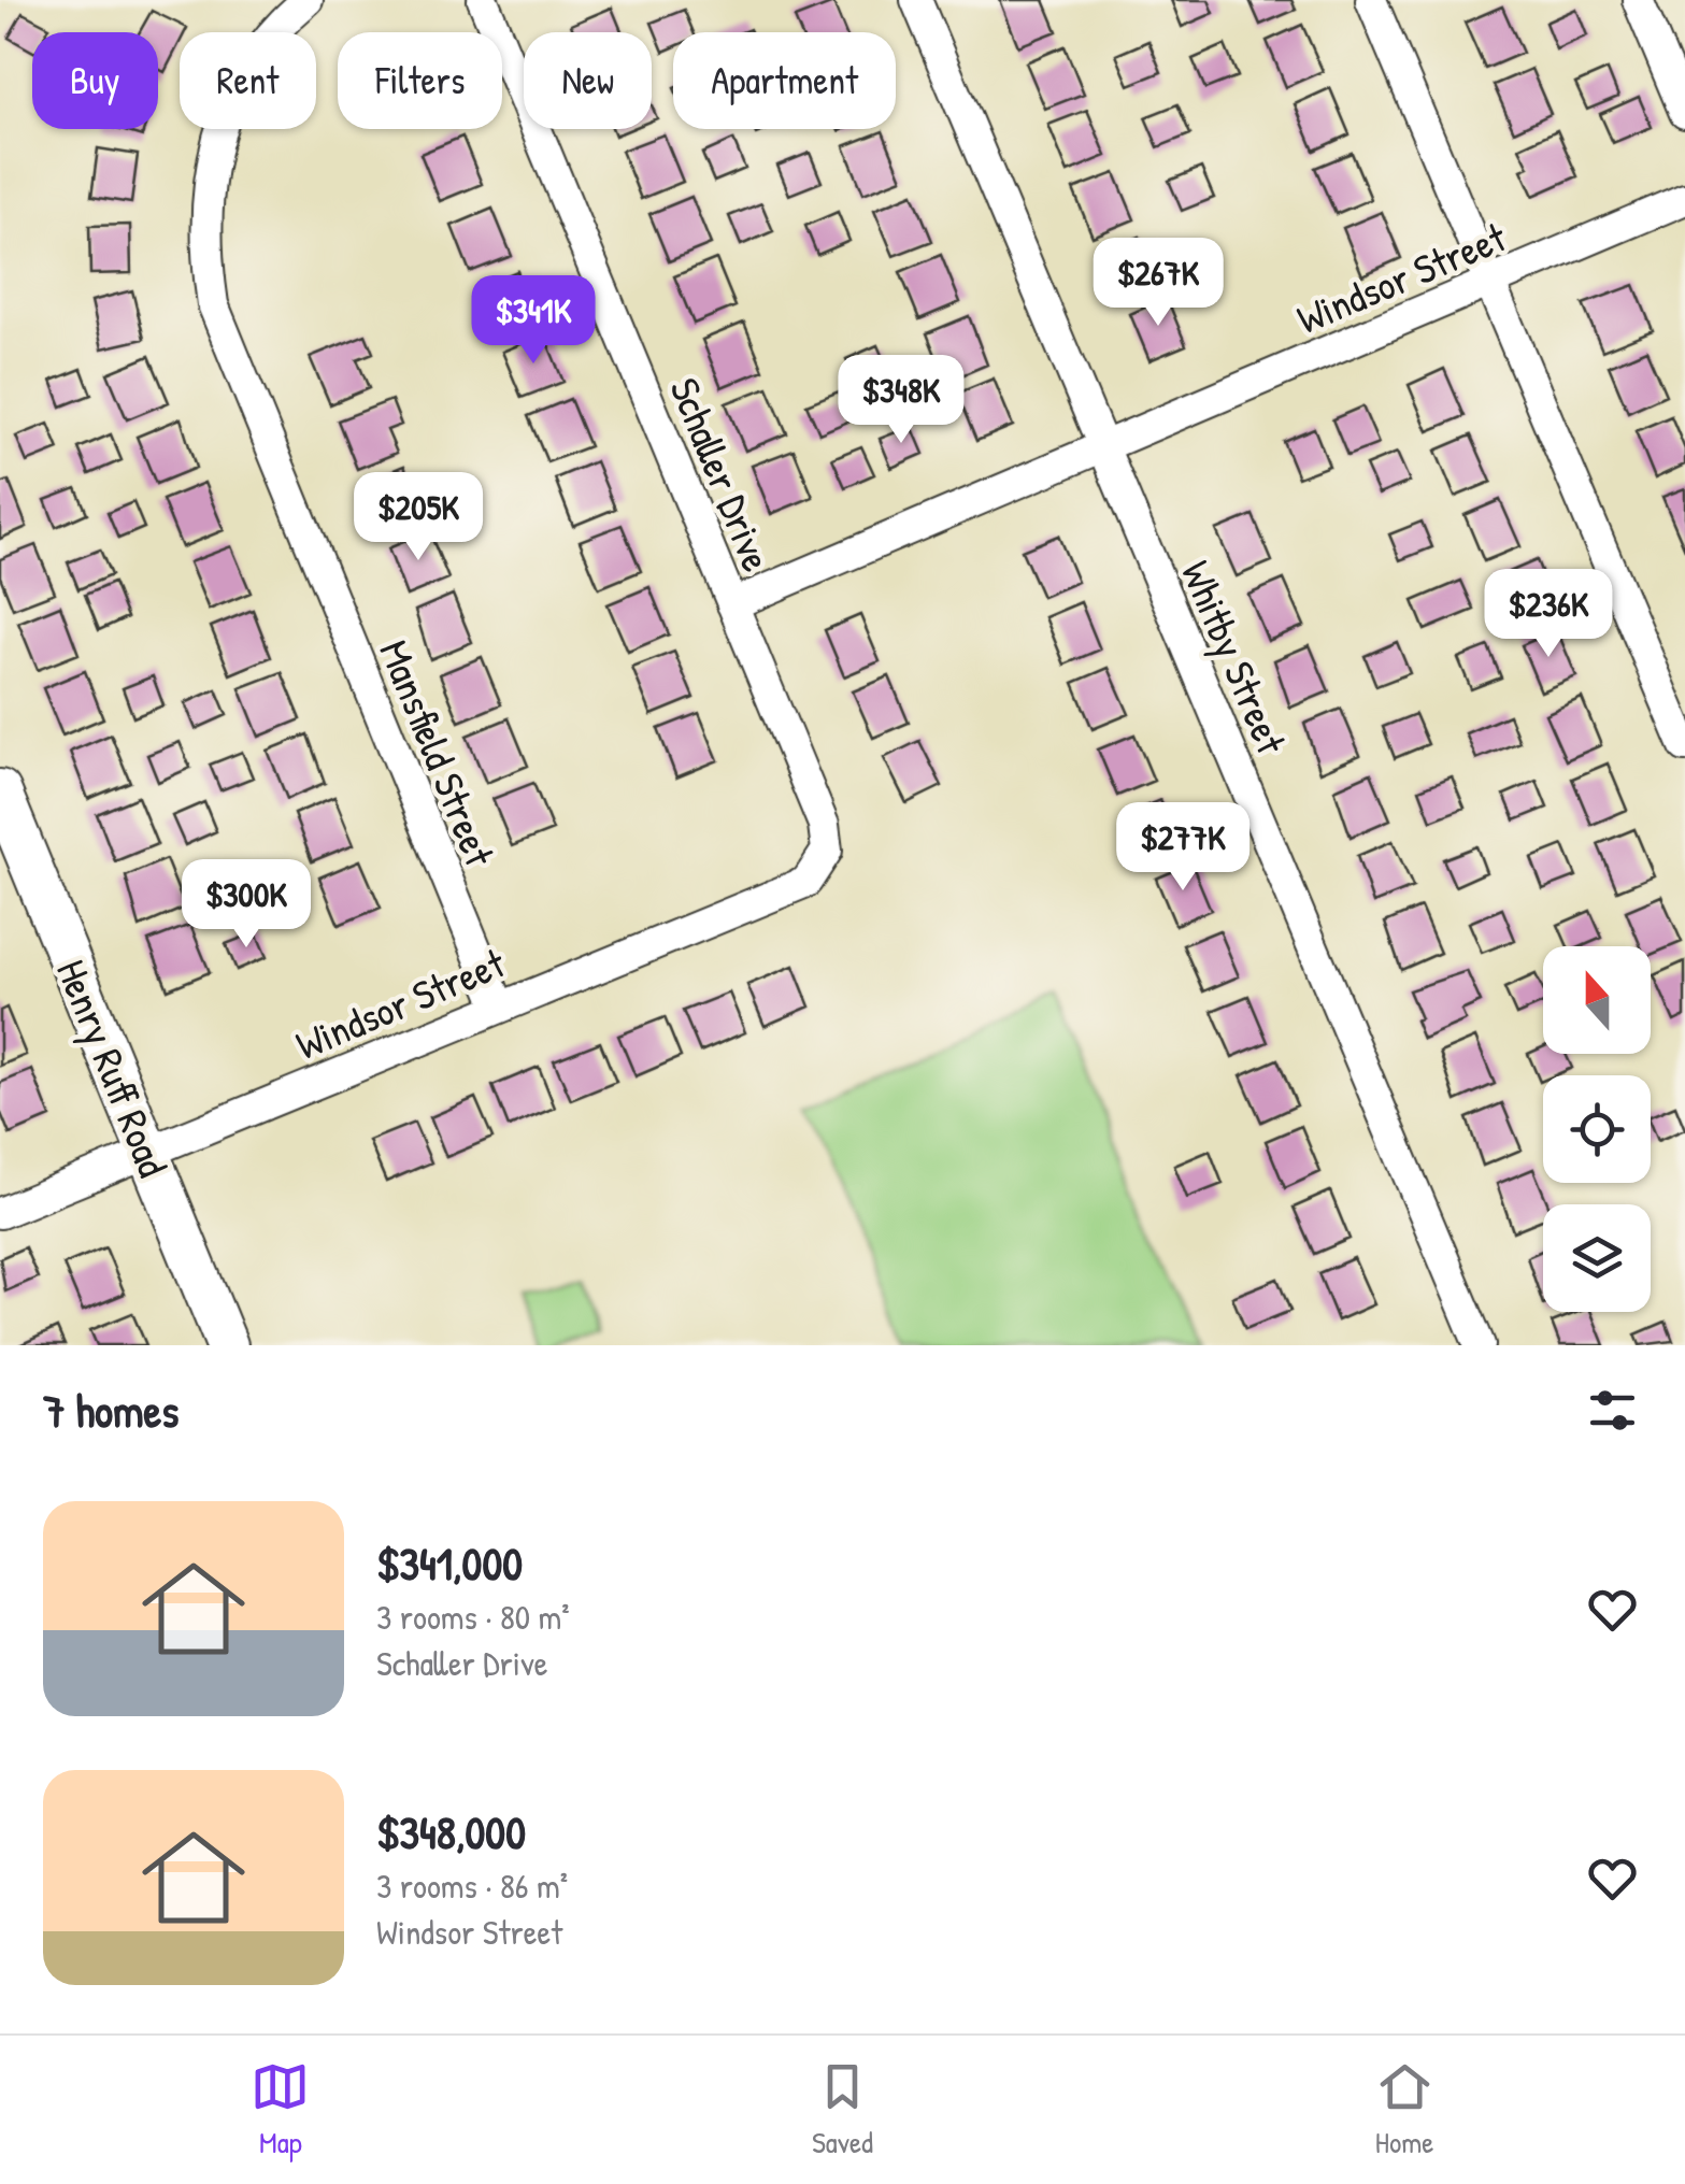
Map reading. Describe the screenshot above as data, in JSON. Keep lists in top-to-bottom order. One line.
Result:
{"streets":{"street":["Windsor Street","Schaller Drive","Whitby Street","Mansfield Street","Henry Ruff Road"]},"crossings":[["Windsor Street","Schaller Drive"],["Windsor Street","Whitby Street"],["Windsor Street","Mansfield Street"],["Windsor Street","Henry Ruff Road"]],"north":"top","page":{"chip":["Buy","Rent","Filters","New","Apartment"],"price":["$267K","$341K","$348K","$205K","$236K","$277K","$300K"],"heading":"7 homes","list":[{"name":"$341,000","note":"3 rooms · 80 m² · Schaller Drive"},{"name":"$348,000","note":"3 rooms · 86 m² · Windsor Street"}],"tabs":["Map","Saved","Home"]}}
